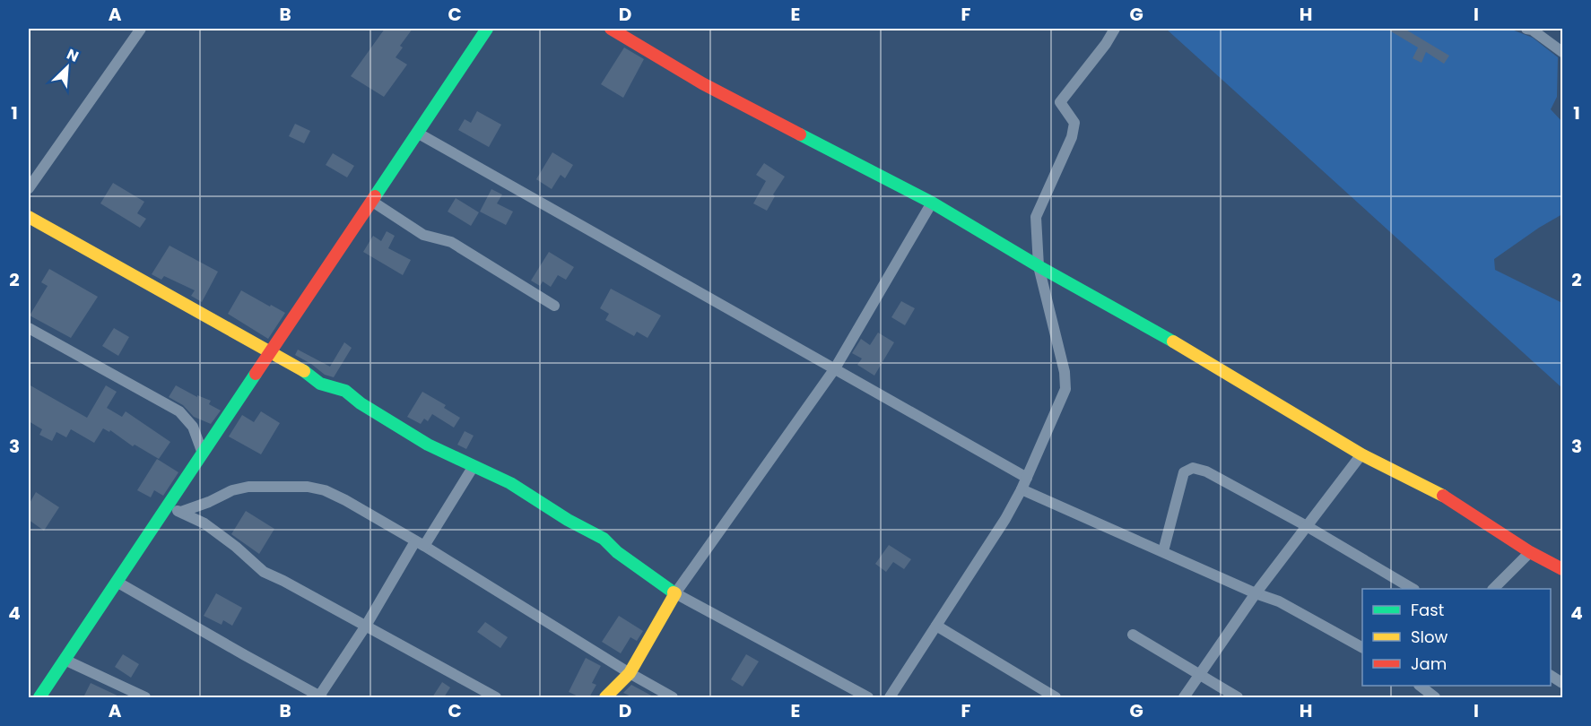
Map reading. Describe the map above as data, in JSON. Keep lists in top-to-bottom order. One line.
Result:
{"legend":["Fast","Slow","Jam"],"north":"top right","grid":{"columns":["A","B","C","D","E","F","G","H","I"],"rows":["1","2","3","4"]}}
